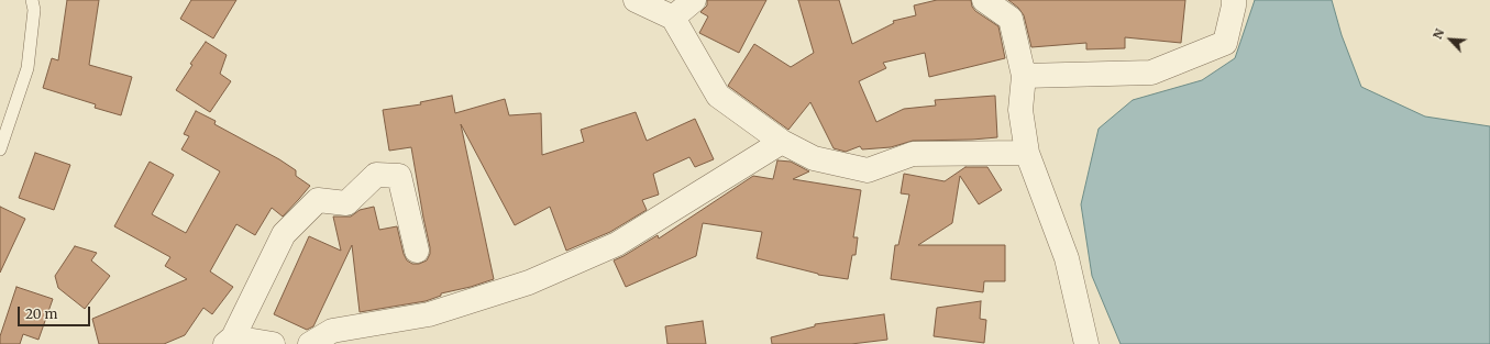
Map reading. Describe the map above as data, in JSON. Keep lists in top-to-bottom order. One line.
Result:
{"scale_bar":"20 m","north":"top left"}
